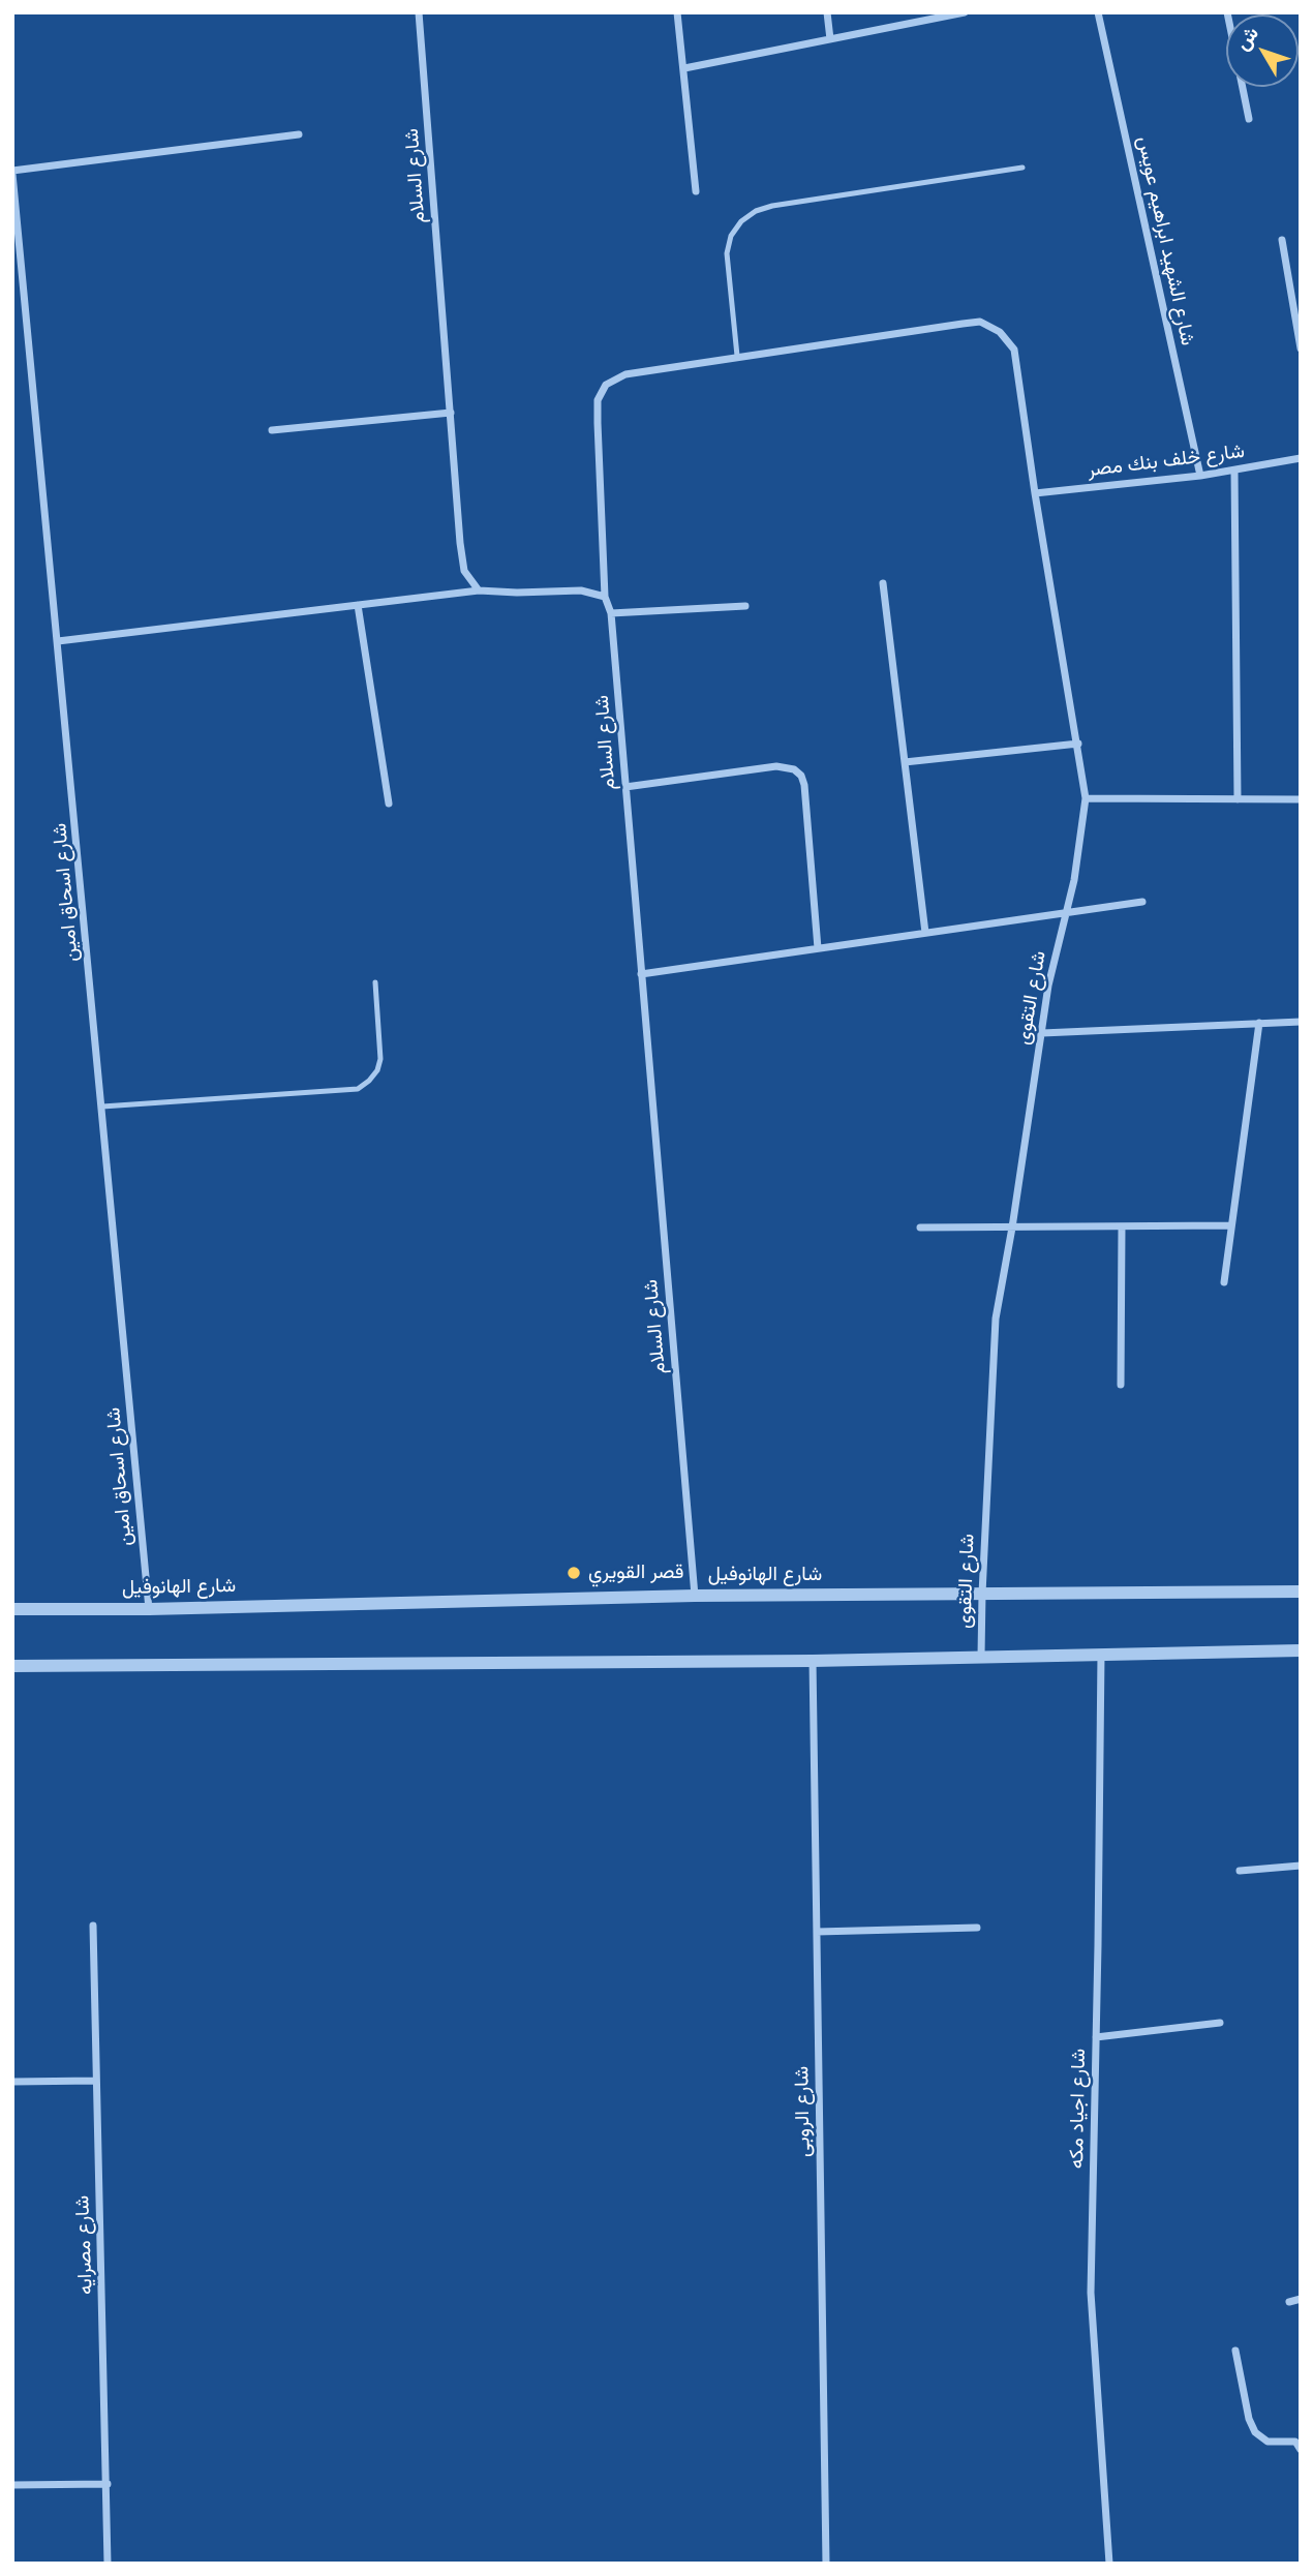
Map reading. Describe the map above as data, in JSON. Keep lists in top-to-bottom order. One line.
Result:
{"streets":{"street":["شارع السلام","شارع الشهيد ابراهيم عويس","شارع خلف بنك مصر","شارع اسحاق امين","شارع التقوى","شارع الهانوفيل","شارع اجياد مكه","شارع الروبى","شارع مصرايه"]},"crossings":[["شارع السلام","شارع التقوى"],["شارع السلام","شارع الهانوفيل"],["شارع الشهيد ابراهيم عويس","شارع خلف بنك مصر"],["شارع خلف بنك مصر","شارع التقوى"],["شارع اسحاق امين","شارع الهانوفيل"],["شارع التقوى","شارع الهانوفيل"]],"places":["قصر القويري"],"north":"top left"}
